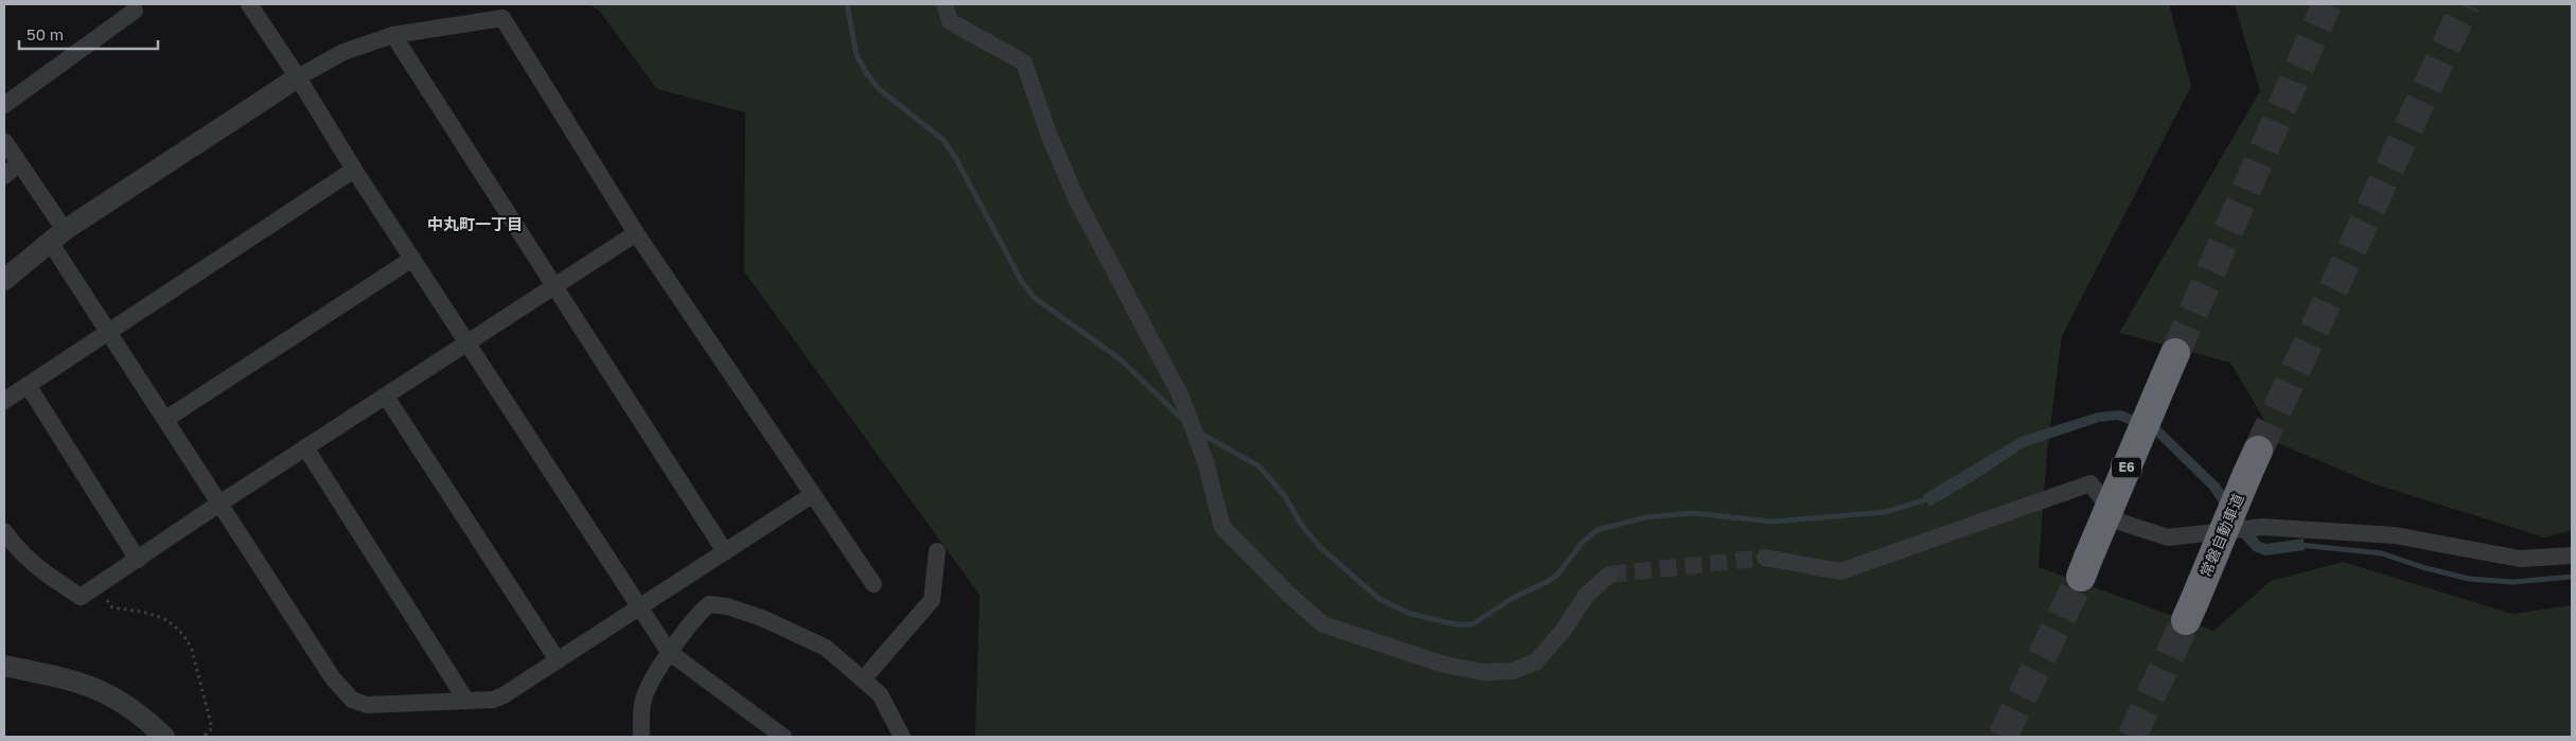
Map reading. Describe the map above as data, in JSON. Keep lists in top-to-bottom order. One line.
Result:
{"streets":{"highway":["E6","常磐自動車道"]},"districts":["中丸町一丁目"],"scale_bar":"50 m"}
